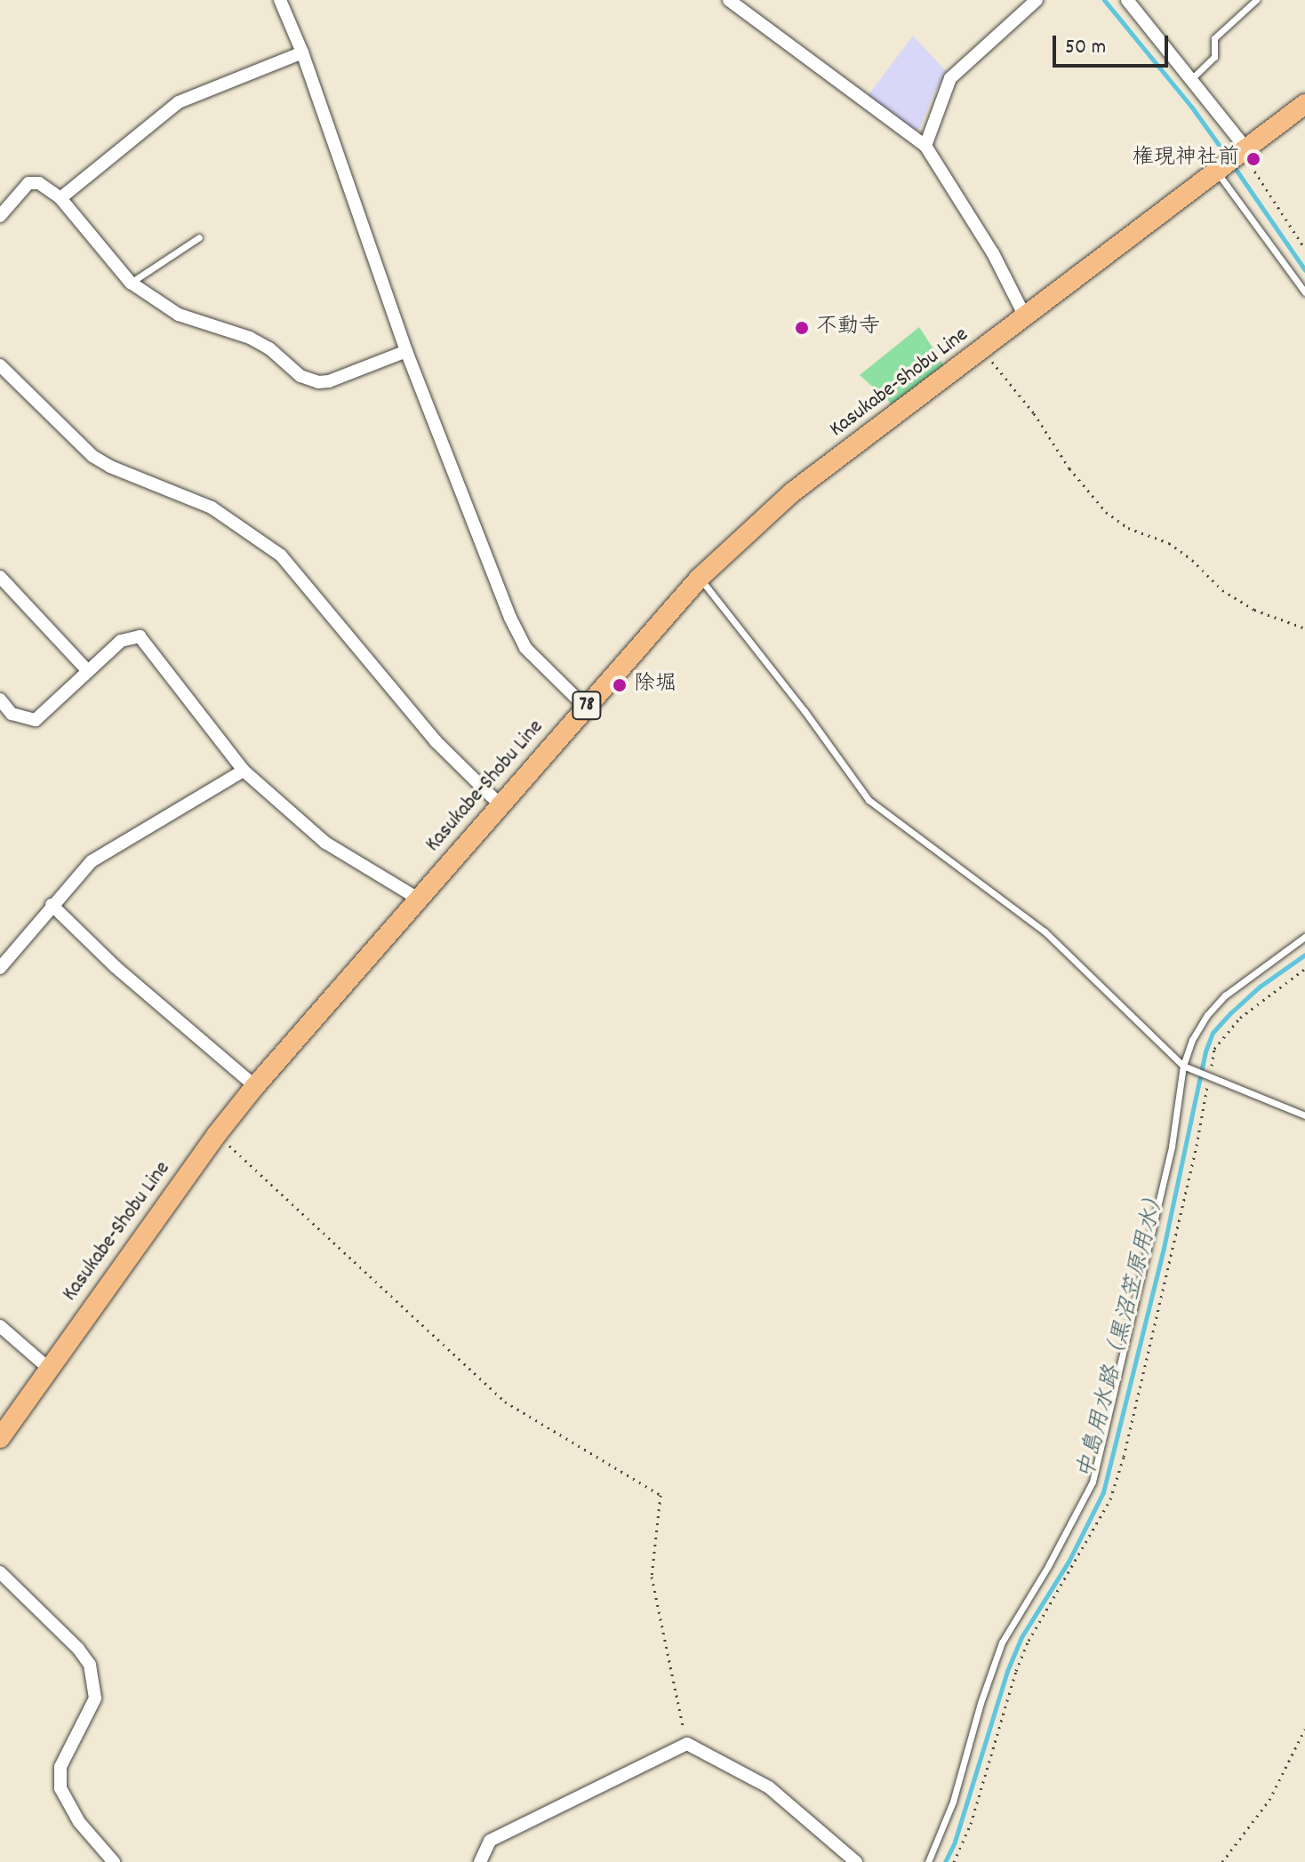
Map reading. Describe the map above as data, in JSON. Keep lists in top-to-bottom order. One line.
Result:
{"streets":{"main road":["Kasukabe-Shobu Line","78"]},"water":["中島用水路（黒沼笠原用水）"],"places":["権現神社前","不動寺","除堀"],"scale_bar":"50 m"}
